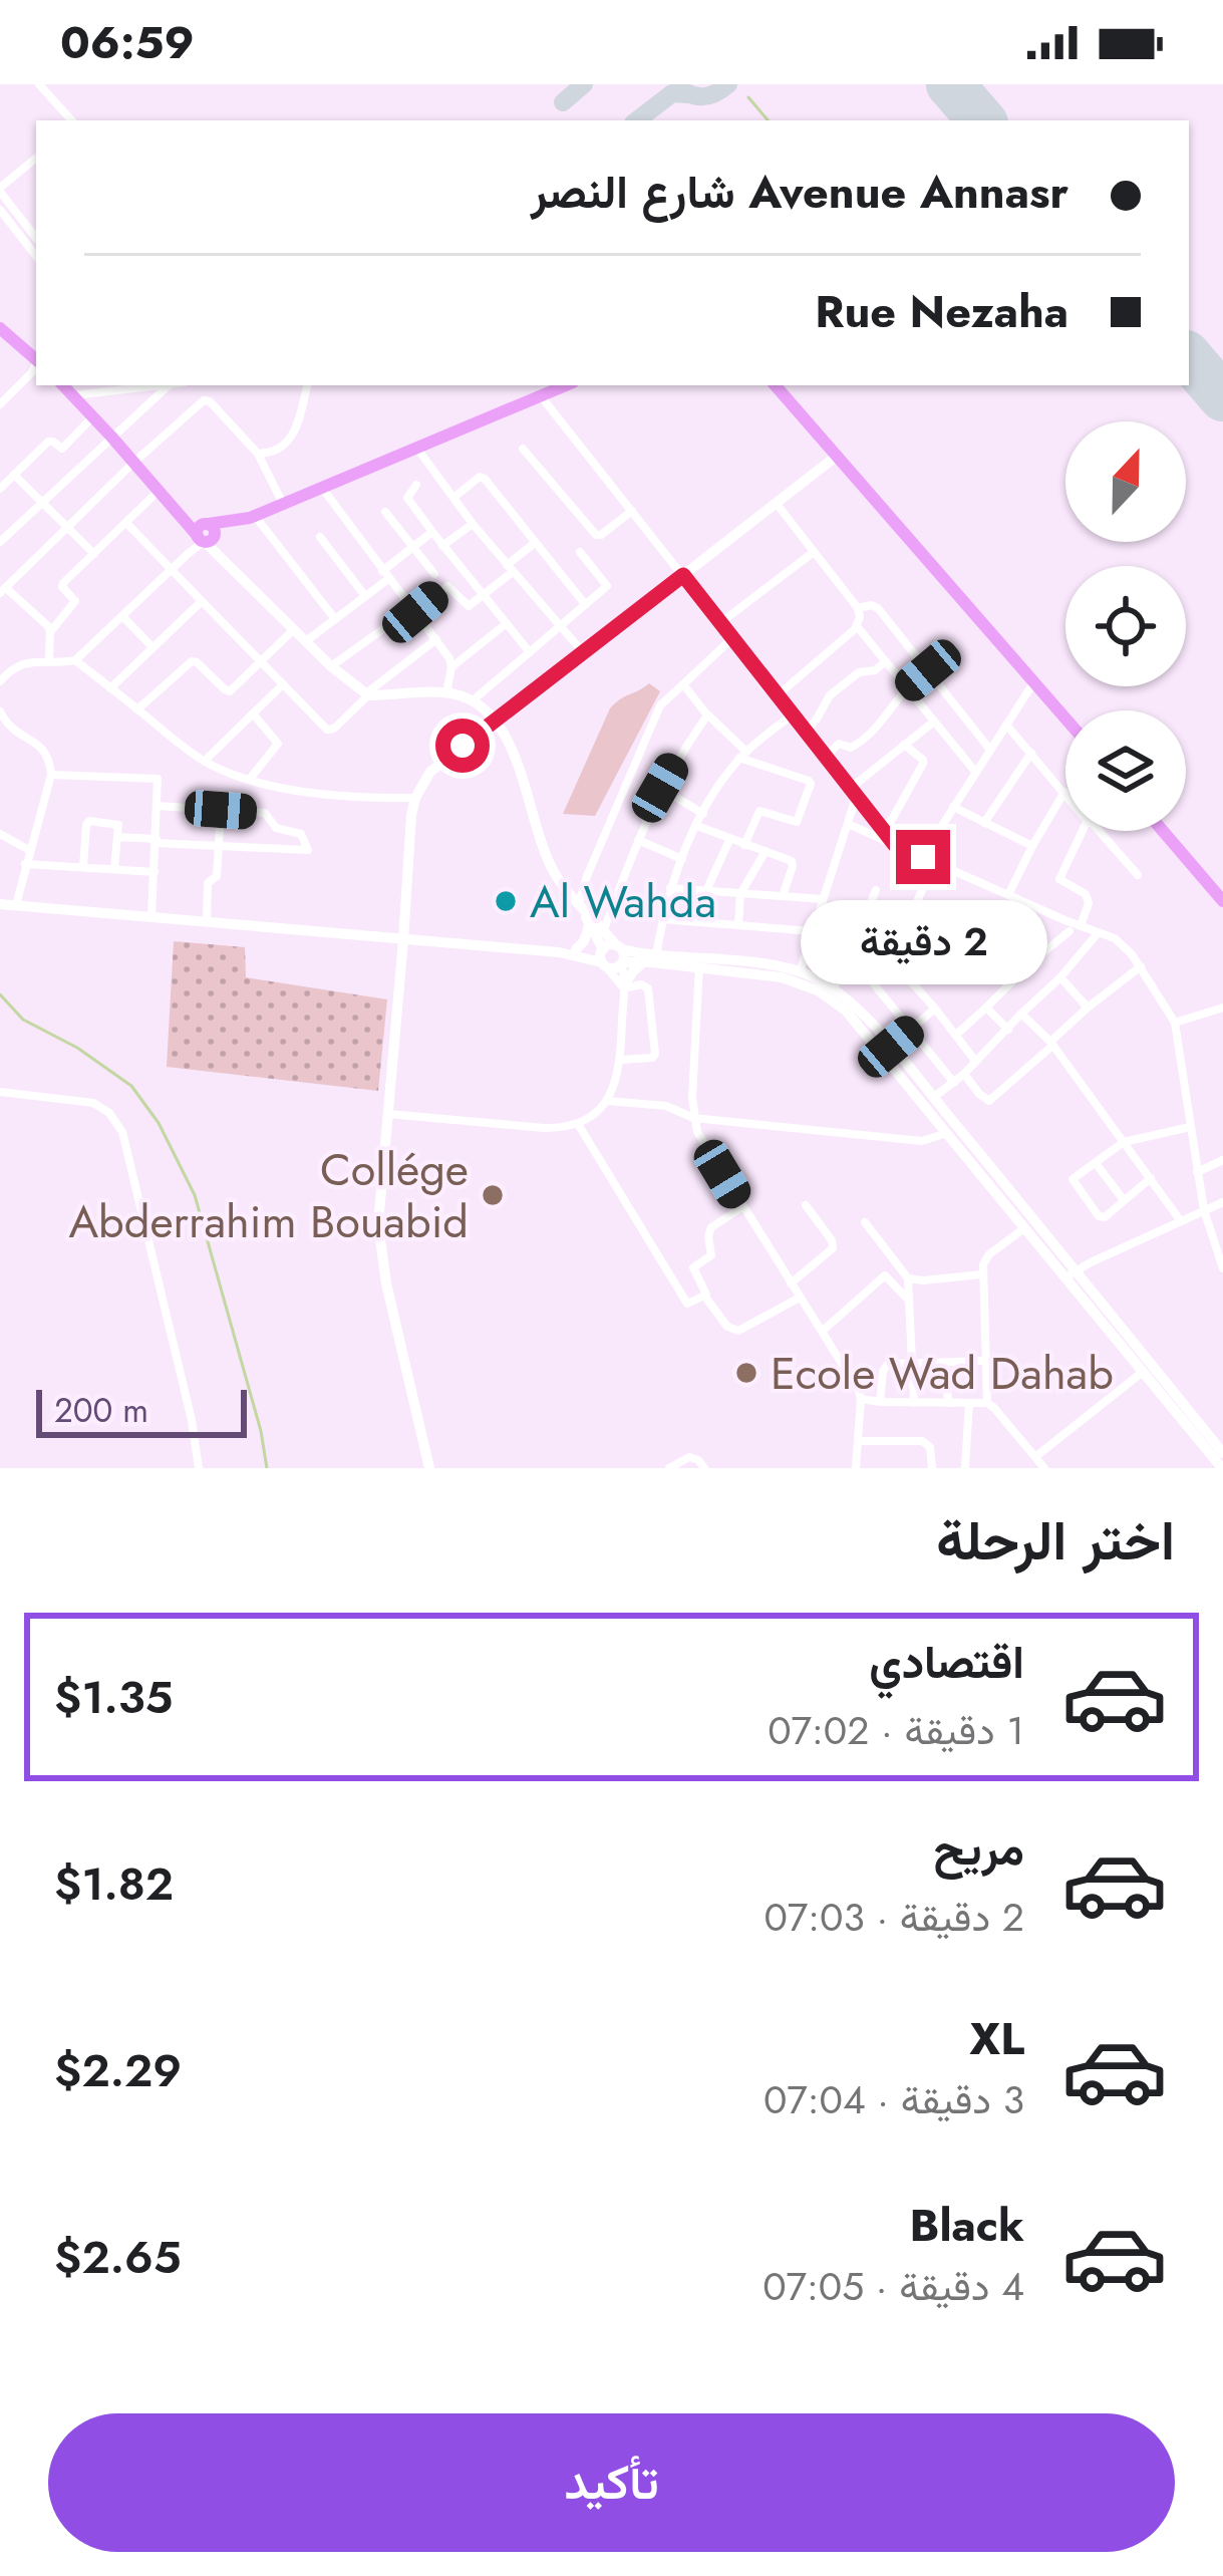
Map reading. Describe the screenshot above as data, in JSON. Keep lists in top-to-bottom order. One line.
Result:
{"places":["Al Wahda","Collége Abderrahim Bouabid","Ecole Wad Dahab"],"scale_bar":"200 m","north":"top","page":{"status":"06:59","banner":["Avenue Annasr شارع النصر","Rue Nezaha"],"bubble":"2 دقيقة","scale":"200 m","heading":"اختر الرحلة","list":[{"name":"اقتصادي","note":"1 دقيقة · 07:02","value":"$1.35"},{"name":"مريح","note":"2 دقيقة · 07:03","value":"$1.82"},{"name":"XL","note":"3 دقيقة · 07:04","value":"$2.29"},{"name":"Black","note":"4 دقيقة · 07:05","value":"$2.65"}],"buttons":"تأكيد"}}
